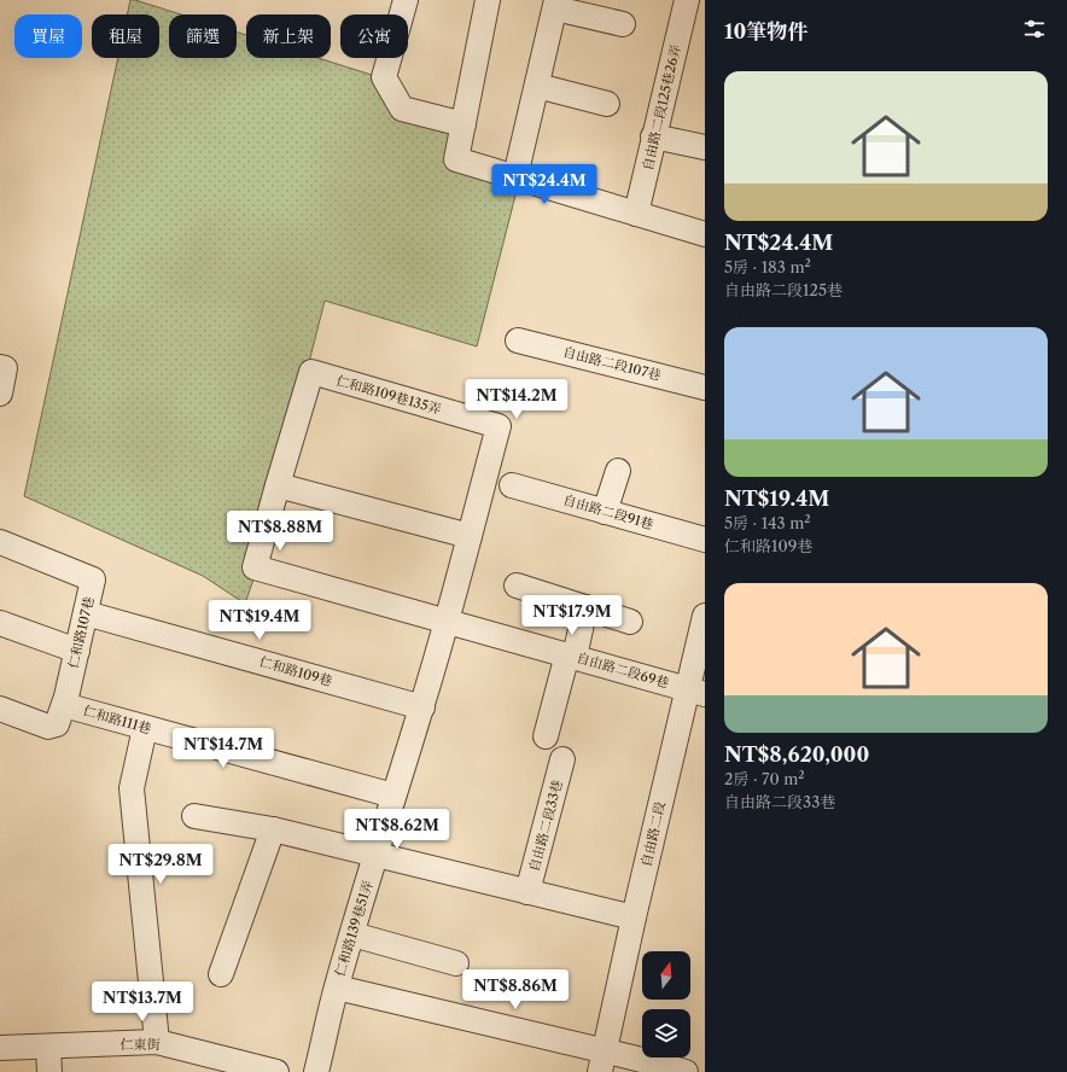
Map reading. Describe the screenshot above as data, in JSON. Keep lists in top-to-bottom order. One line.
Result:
{"streets":{"street":["自由路二段125巷26弄","自由路二段107巷","仁和路109巷135弄","自由路二段91巷","仁和路107巷","自由路二段69巷","仁和路109巷","仁和路111巷","自由路二段33巷","自由路二段","仁和路139巷51弄","仁東街"]},"crossings":[["仁和路109巷135弄","自由路二段69巷"],["仁和路109巷135弄","仁和路139巷51弄"],["仁和路107巷","仁和路109巷"],["仁和路107巷","仁和路111巷"],["自由路二段69巷","自由路二段"],["自由路二段69巷","仁和路139巷51弄"],["仁和路109巷","仁和路139巷51弄"],["仁和路111巷","仁和路139巷51弄"]],"north":"top","page":{"heading":"10筆物件","chip":["買屋","租屋","篩選","新上架","公寓"],"list":[{"name":"NT$24.4M","note":"5房 · 183 m² · 自由路二段125巷"},{"name":"NT$19.4M","note":"5房 · 143 m² · 仁和路109巷"},{"name":"NT$8,620,000","note":"2房 · 70 m² · 自由路二段33巷"}],"price":["NT$24.4M","NT$14.2M","NT$8.88M","NT$17.9M","NT$19.4M","NT$14.7M","NT$8.62M","NT$29.8M","NT$8.86M","NT$13.7M"]}}
